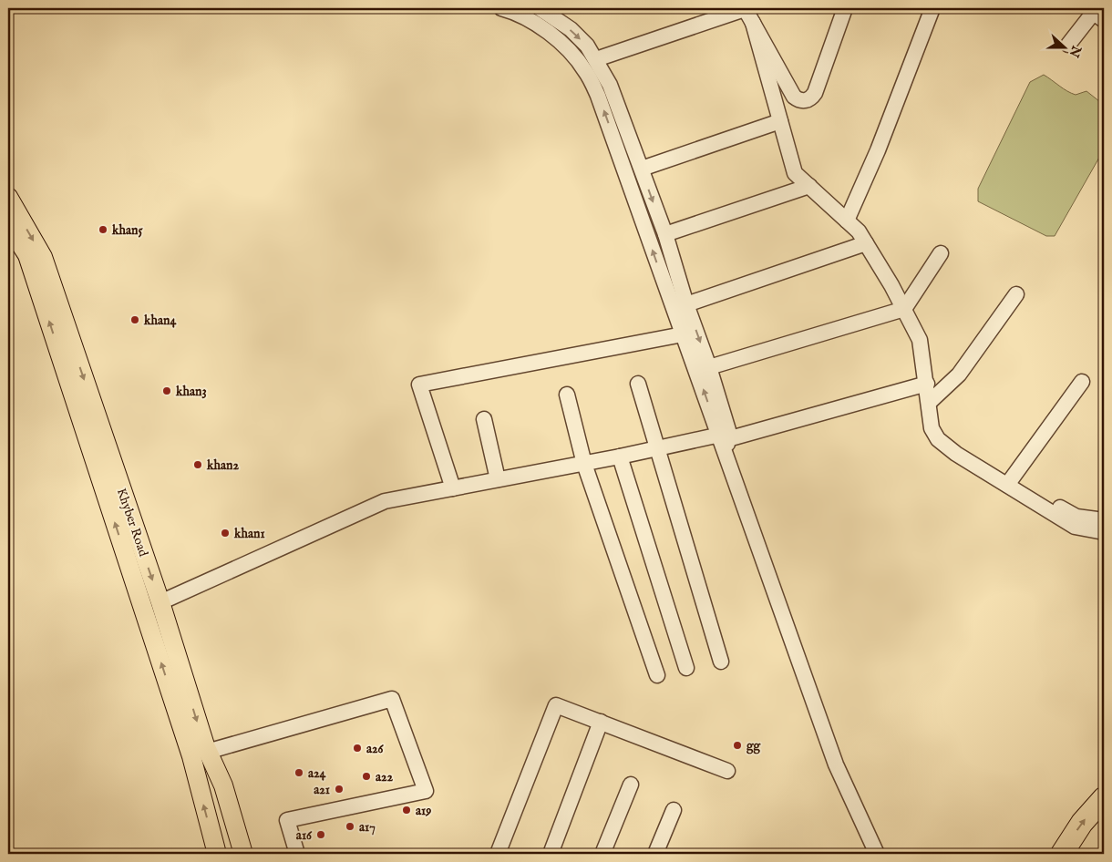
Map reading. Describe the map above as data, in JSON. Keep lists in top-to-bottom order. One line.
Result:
{"streets":{"main road":["Khyber Road"]},"places":["khan5","khan4","khan3","khan2","khan1","gg","a26","a24","a22","a21","a19","a17","a16"],"north":"right"}
